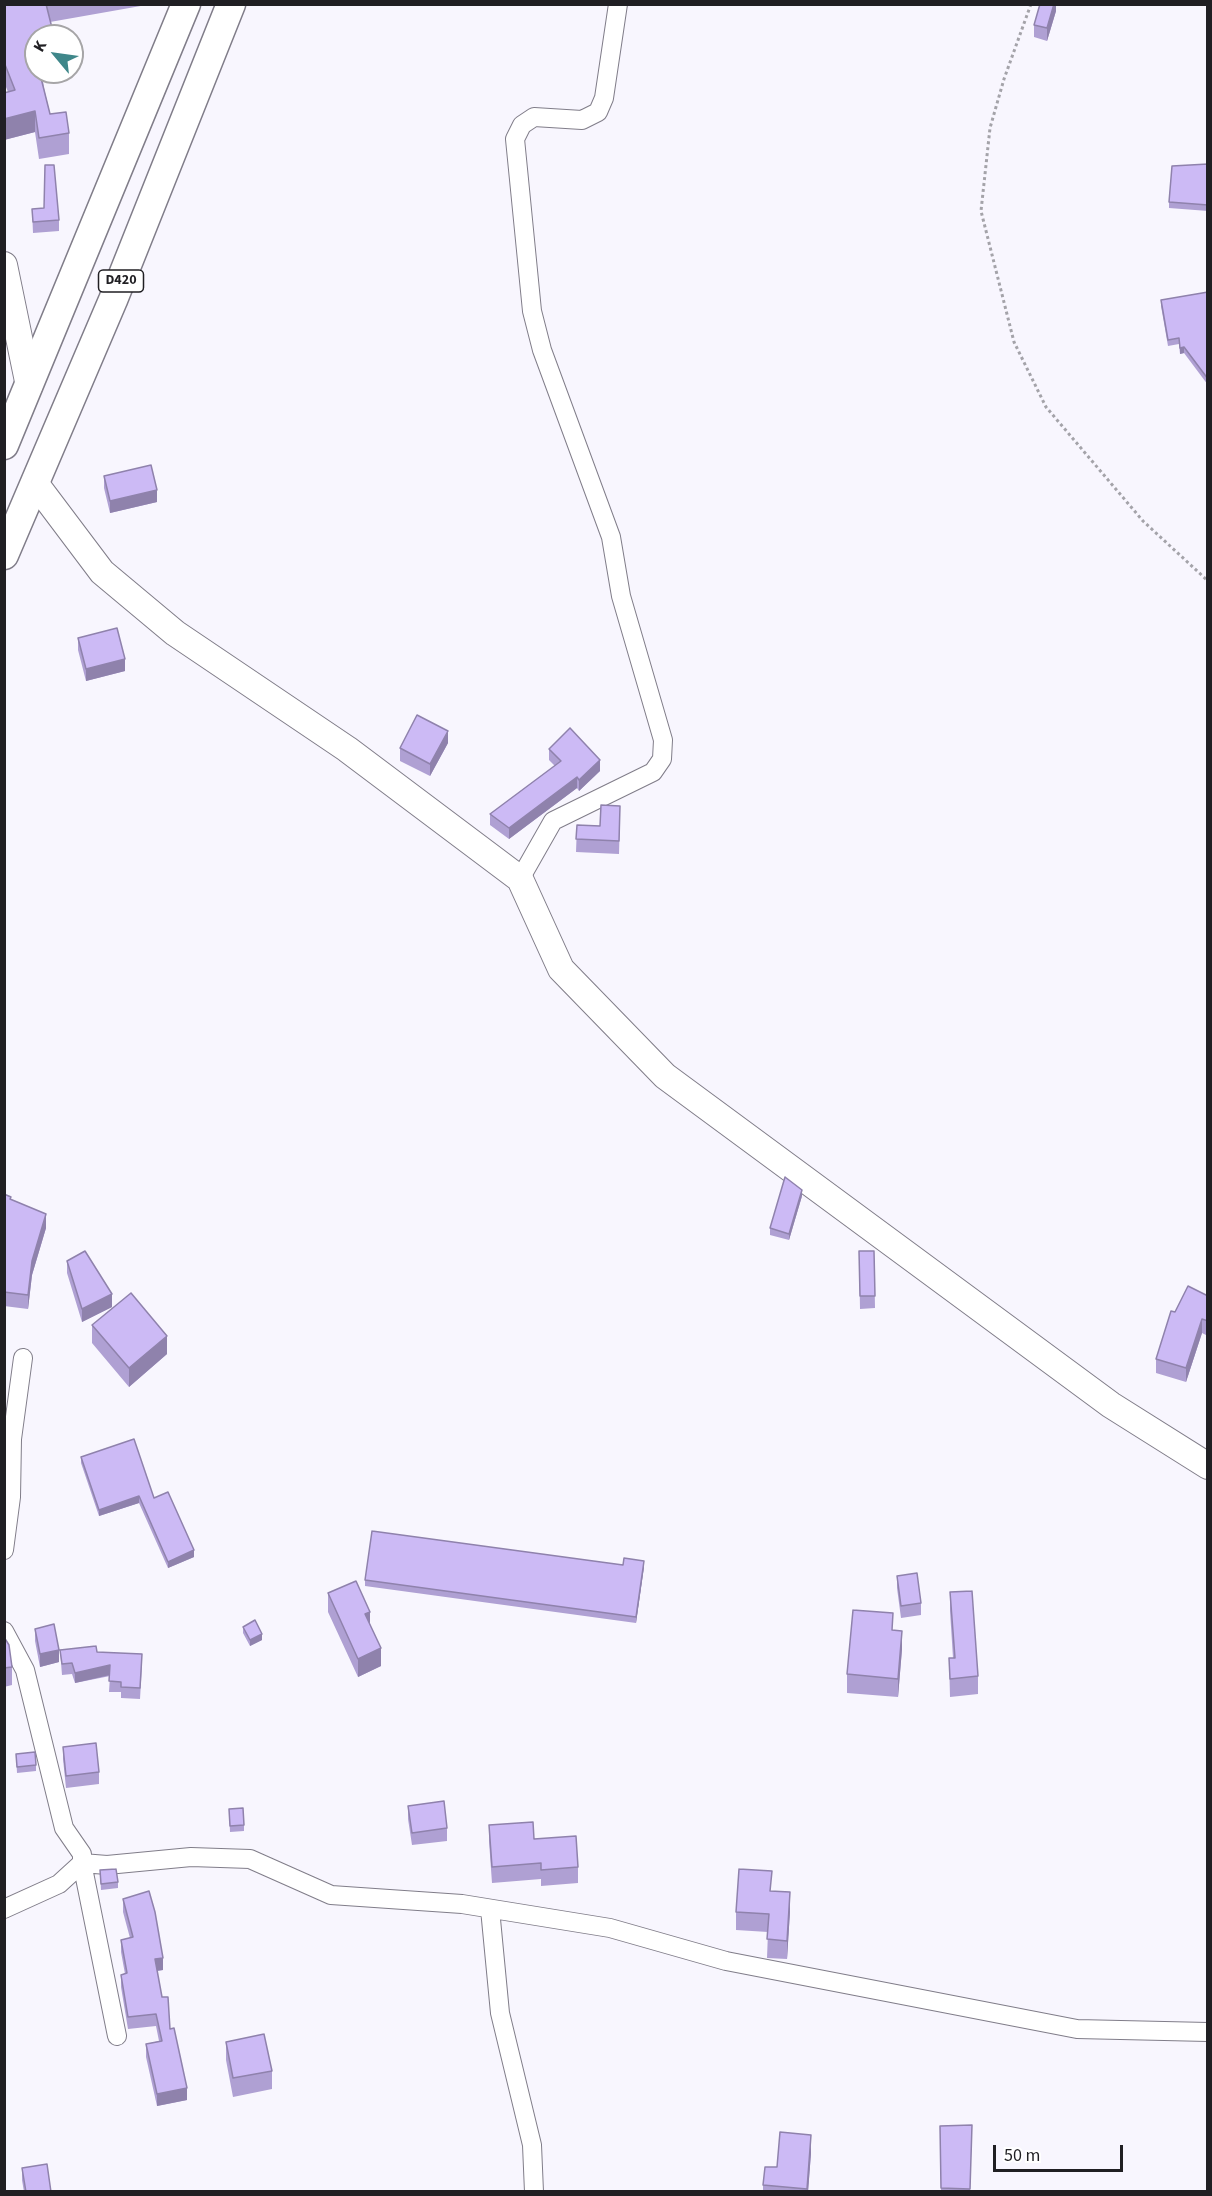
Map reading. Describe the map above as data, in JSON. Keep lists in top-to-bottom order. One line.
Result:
{"streets":{"main road":["D420"]},"scale_bar":"50 m","north":"top left"}
